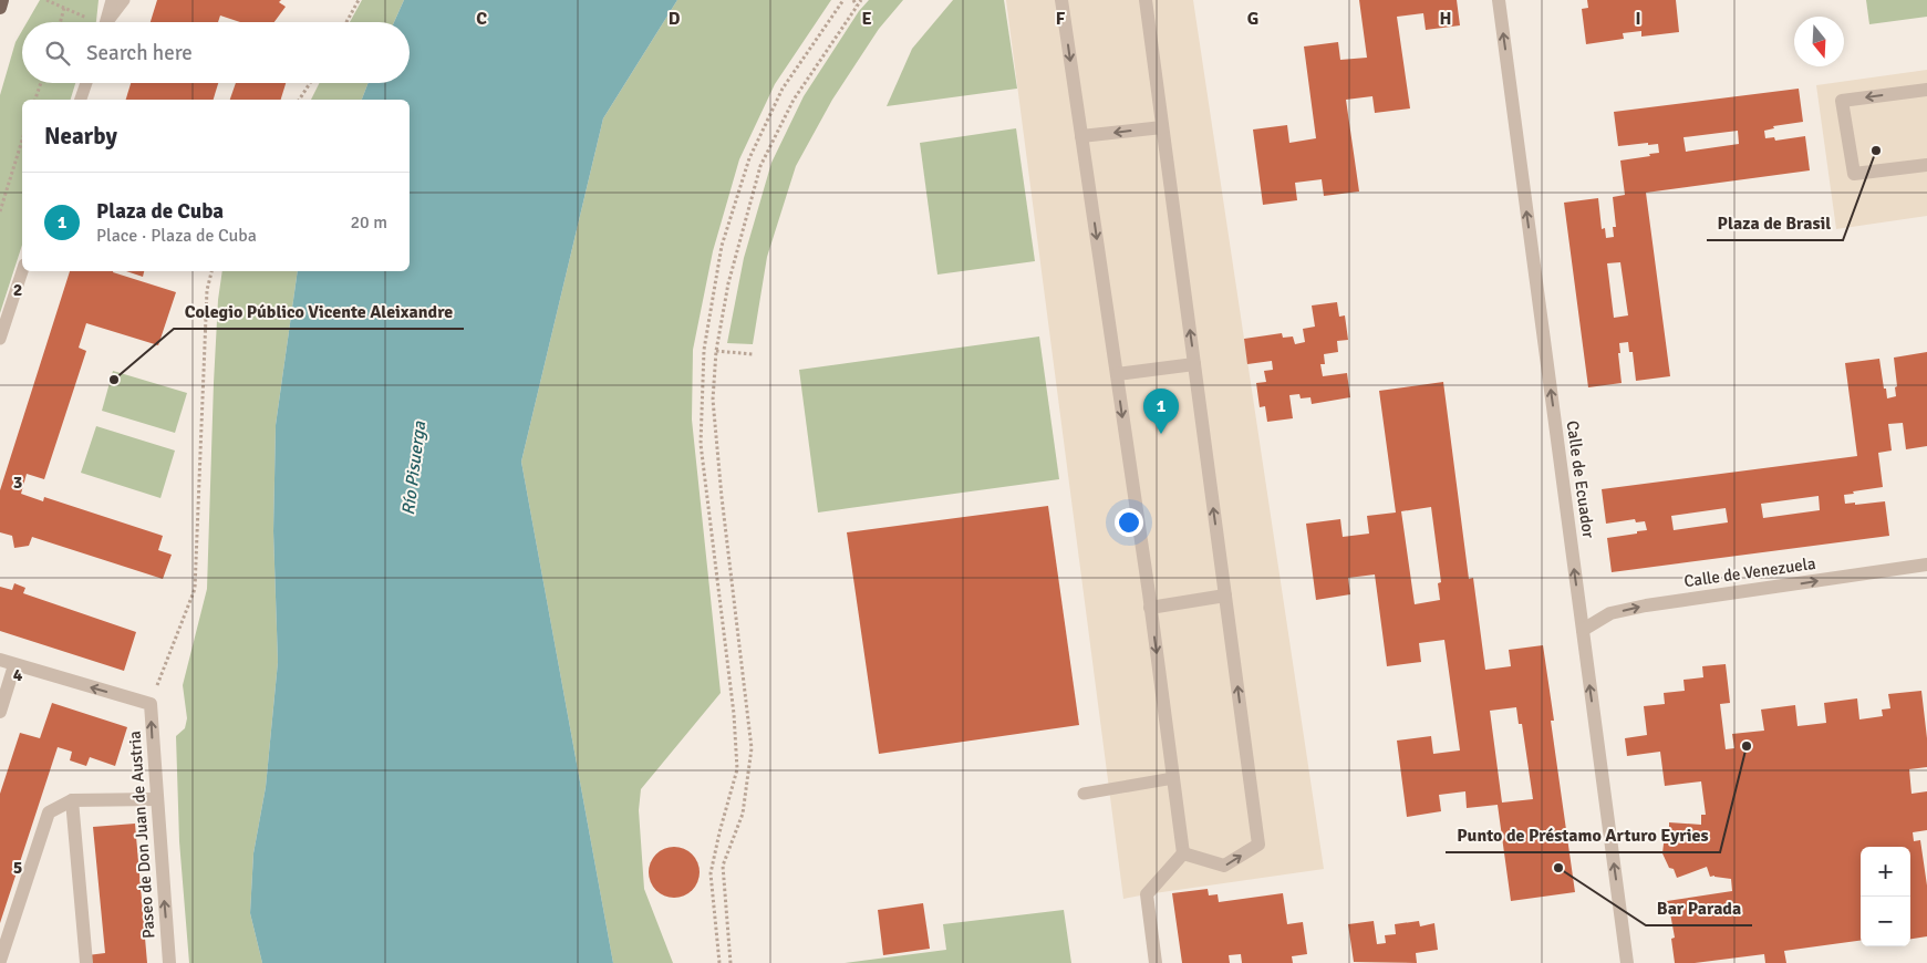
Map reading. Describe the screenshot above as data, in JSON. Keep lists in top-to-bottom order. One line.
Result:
{"streets":{"street":["Calle de Ecuador","Calle de Venezuela","Paseo de Don Juan de Austria"]},"crossings":[["Calle de Ecuador","Calle de Venezuela"]],"one_way":["Calle de Ecuador","Calle de Venezuela"],"water":["Río Pisuerga"],"places":["Plaza de Brasil","Colegio Público Vicente Aleixandre","Punto de Préstamo Arturo Eyries","Bar Parada"],"north":"bottom","page":{"search":"Search here","heading":"Nearby","list":[{"mark":"1","name":"Plaza de Cuba","note":"Place · Plaza de Cuba","value":"20 m"}],"pins":"1","map_buttons":["+","−"]},"grid":{"columns":["C","D","E","F","G","H","I"],"rows":["2","3","4","5"]}}
